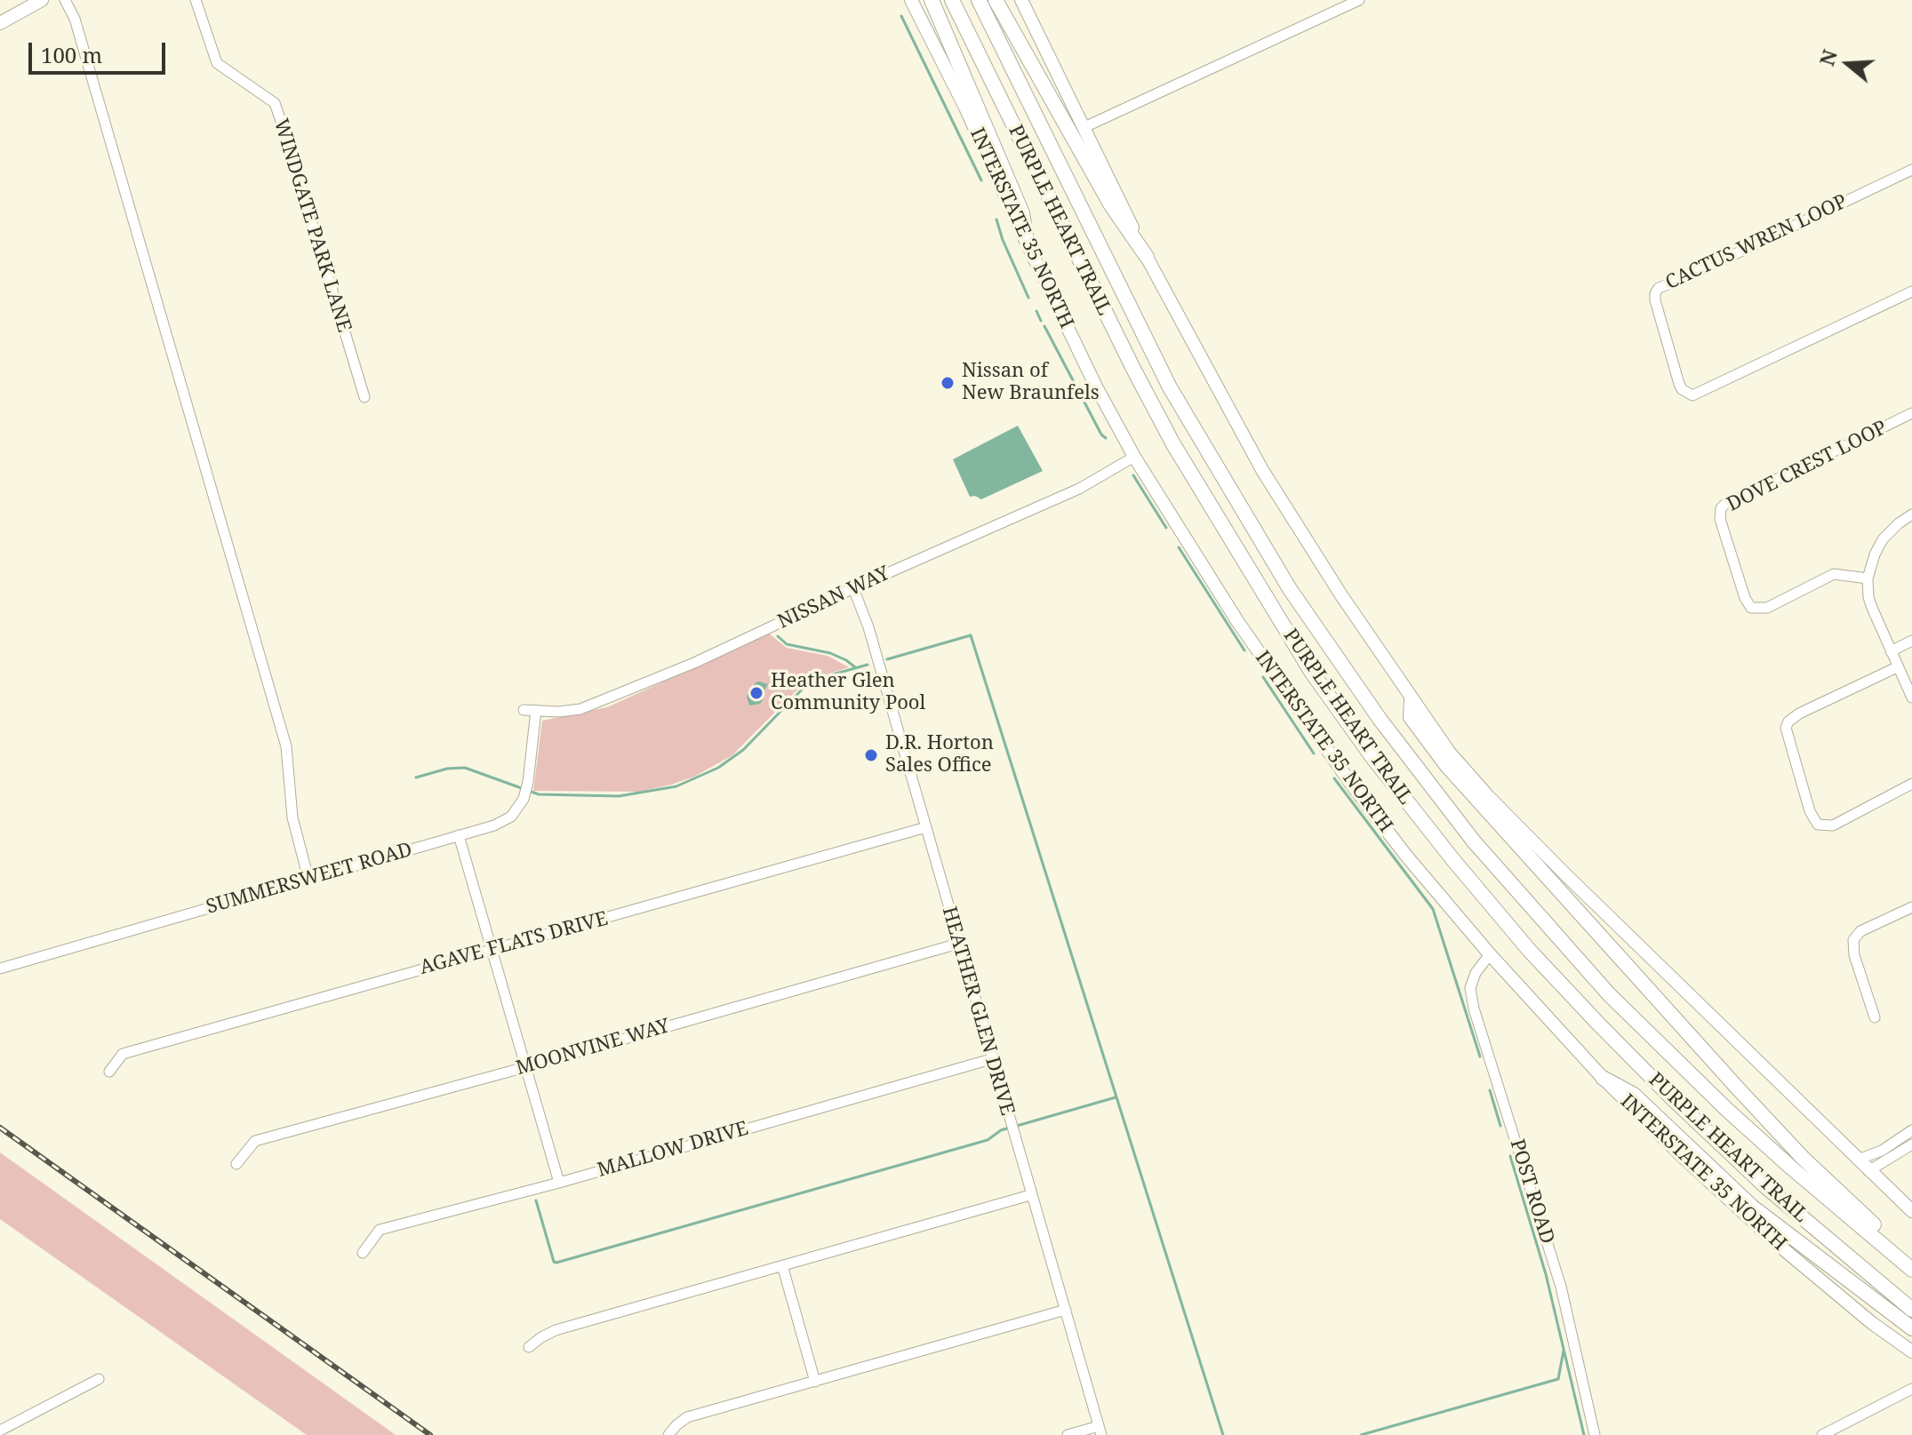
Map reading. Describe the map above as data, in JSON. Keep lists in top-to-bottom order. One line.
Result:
{"streets":{"highway":["PURPLE HEART TRAIL"],"main road":["INTERSTATE 35 NORTH"],"street":["WINDGATE PARK LANE","CACTUS WREN LOOP","DOVE CREST LOOP","NISSAN WAY","SUMMERSWEET ROAD","AGAVE FLATS DRIVE","HEATHER GLEN DRIVE","MOONVINE WAY","MALLOW DRIVE","POST ROAD"]},"crossings":[["INTERSTATE 35 NORTH","NISSAN WAY"],["INTERSTATE 35 NORTH","POST ROAD"],["NISSAN WAY","SUMMERSWEET ROAD"],["NISSAN WAY","HEATHER GLEN DRIVE"],["AGAVE FLATS DRIVE","HEATHER GLEN DRIVE"],["HEATHER GLEN DRIVE","MOONVINE WAY"],["HEATHER GLEN DRIVE","MALLOW DRIVE"]],"places":["Nissan of New Braunfels","Heather Glen Community Pool","D.R. Horton Sales Office"],"scale_bar":"100 m","north":"left"}
